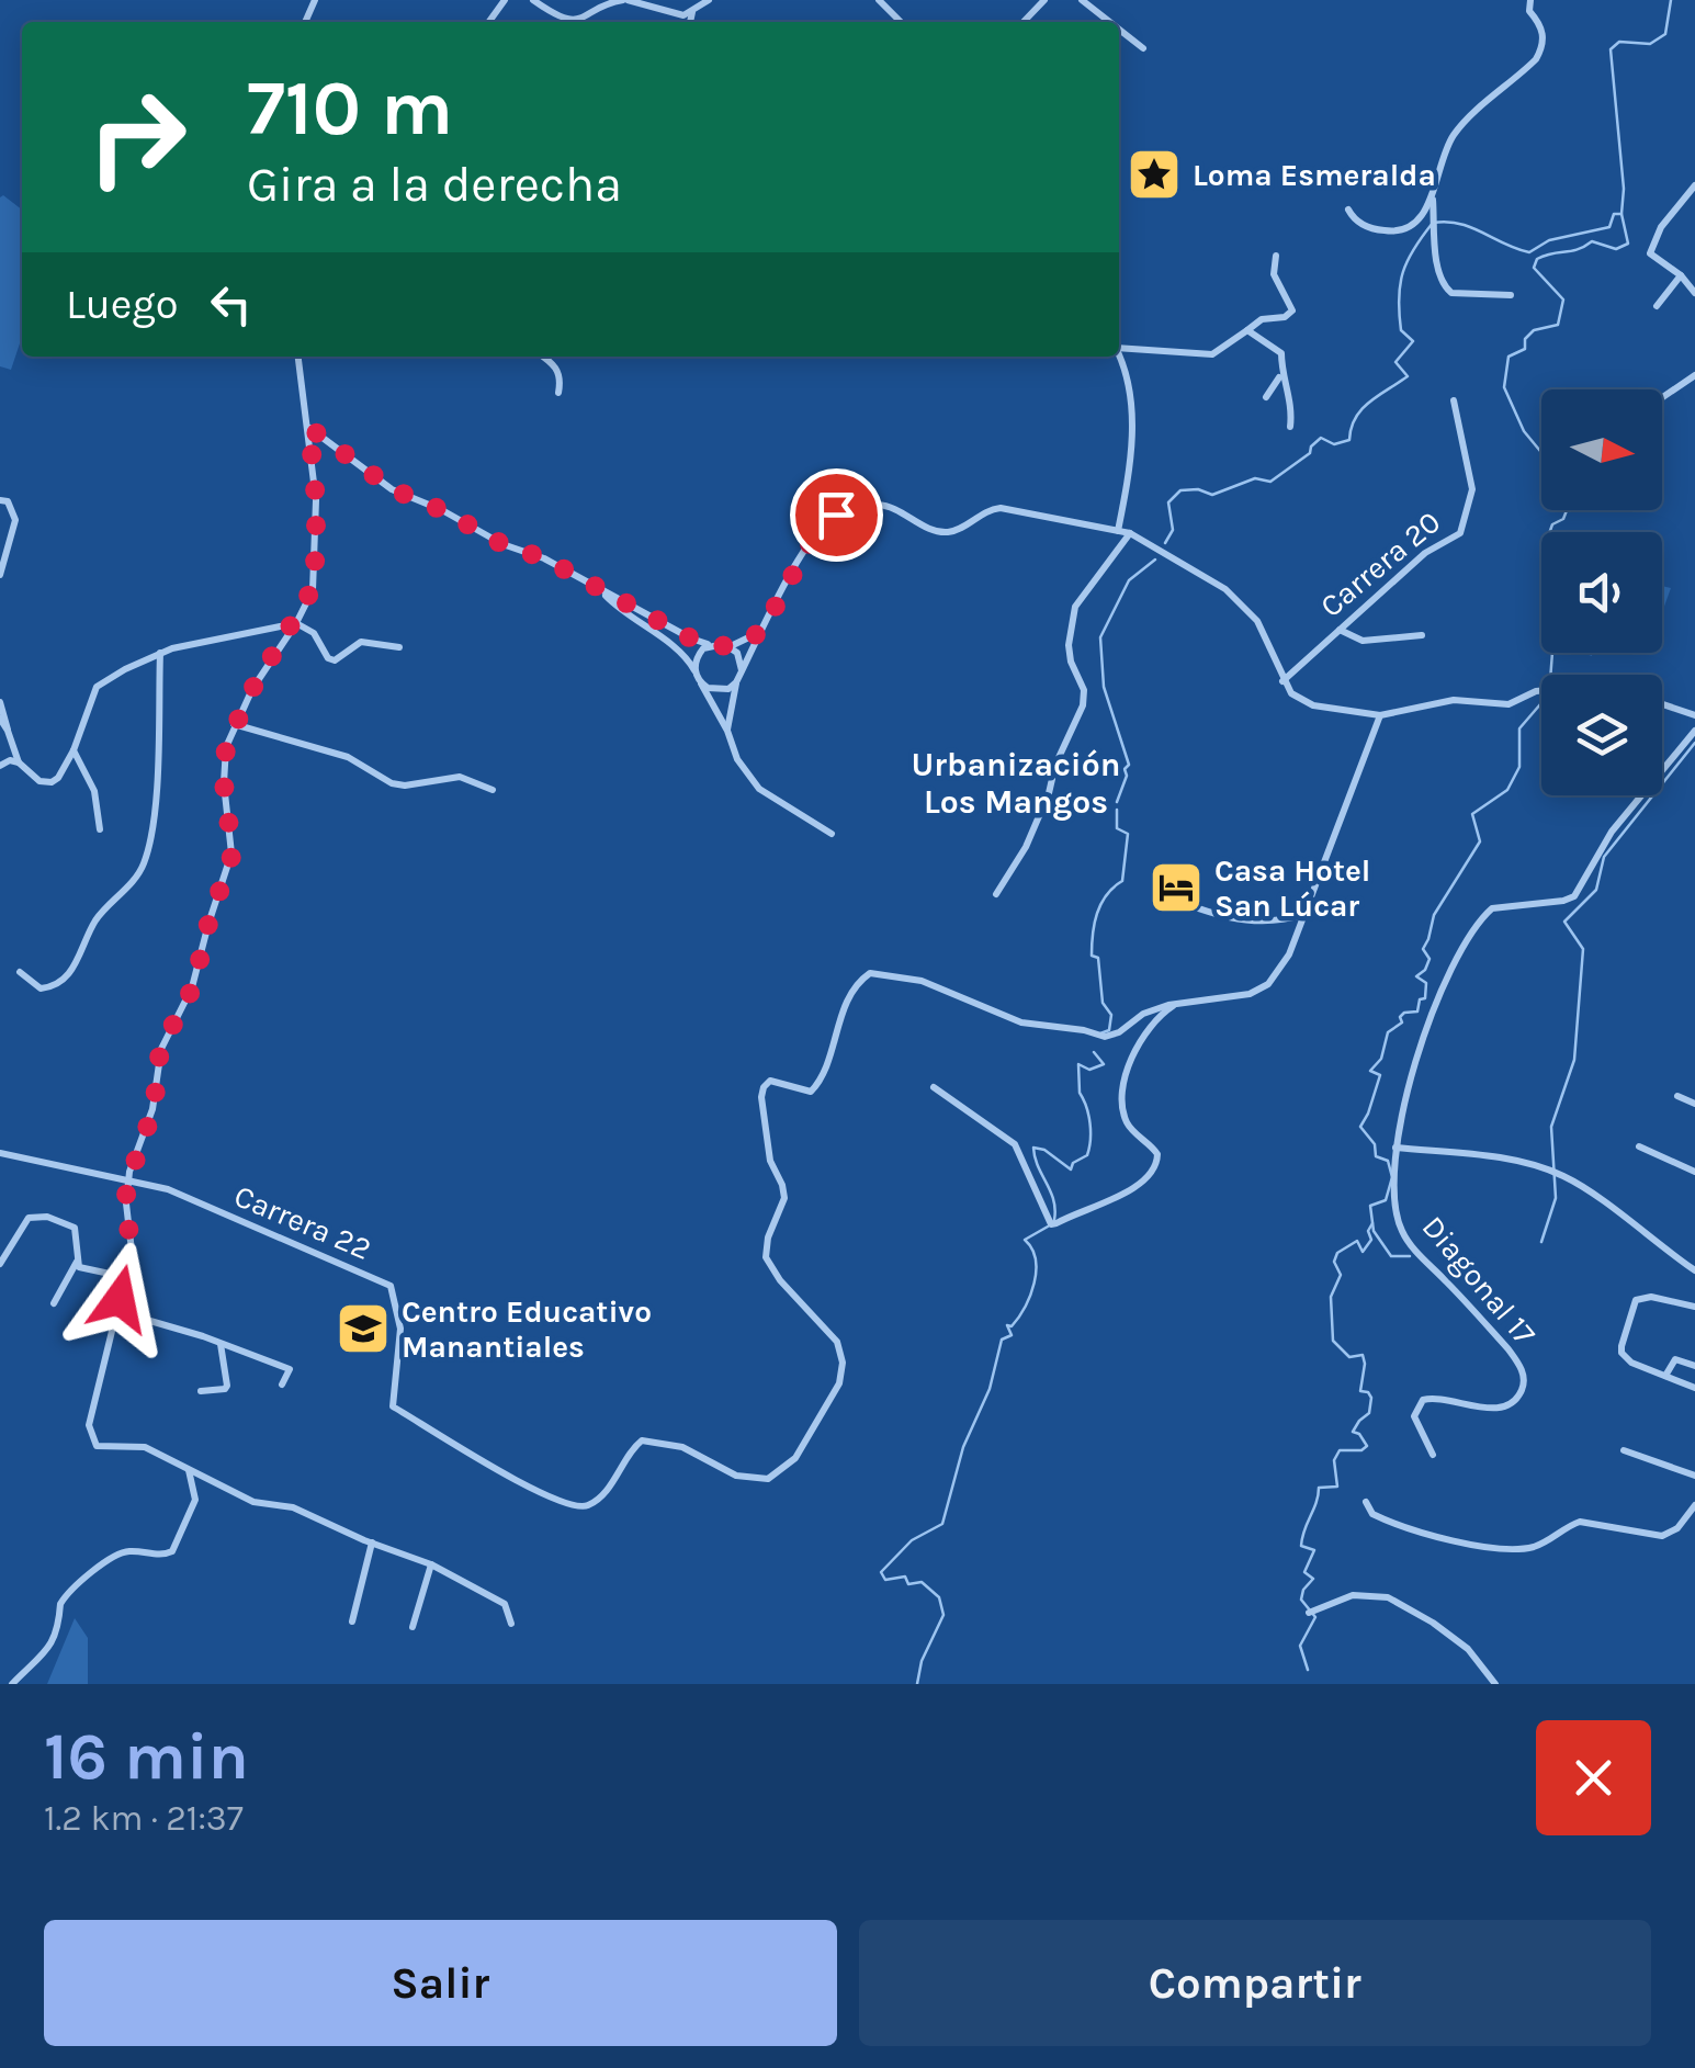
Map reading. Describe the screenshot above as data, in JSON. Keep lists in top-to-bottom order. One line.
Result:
{"streets":{"street":["Carrera 20","Carrera 22","Diagonal 17"]},"districts":["Urbanización Los Mangos"],"places":{"place":["Loma Esmeralda"],"hotel":["Casa Hotel San Lúcar"],"school or university":["Centro Educativo Manantiales"]},"north":"right","page":{"turn":["710 m","Gira a la derecha"],"then":"Luego","heading":["16 min","1.2 km · 21:37"],"buttons":["Salir","Compartir"]}}
